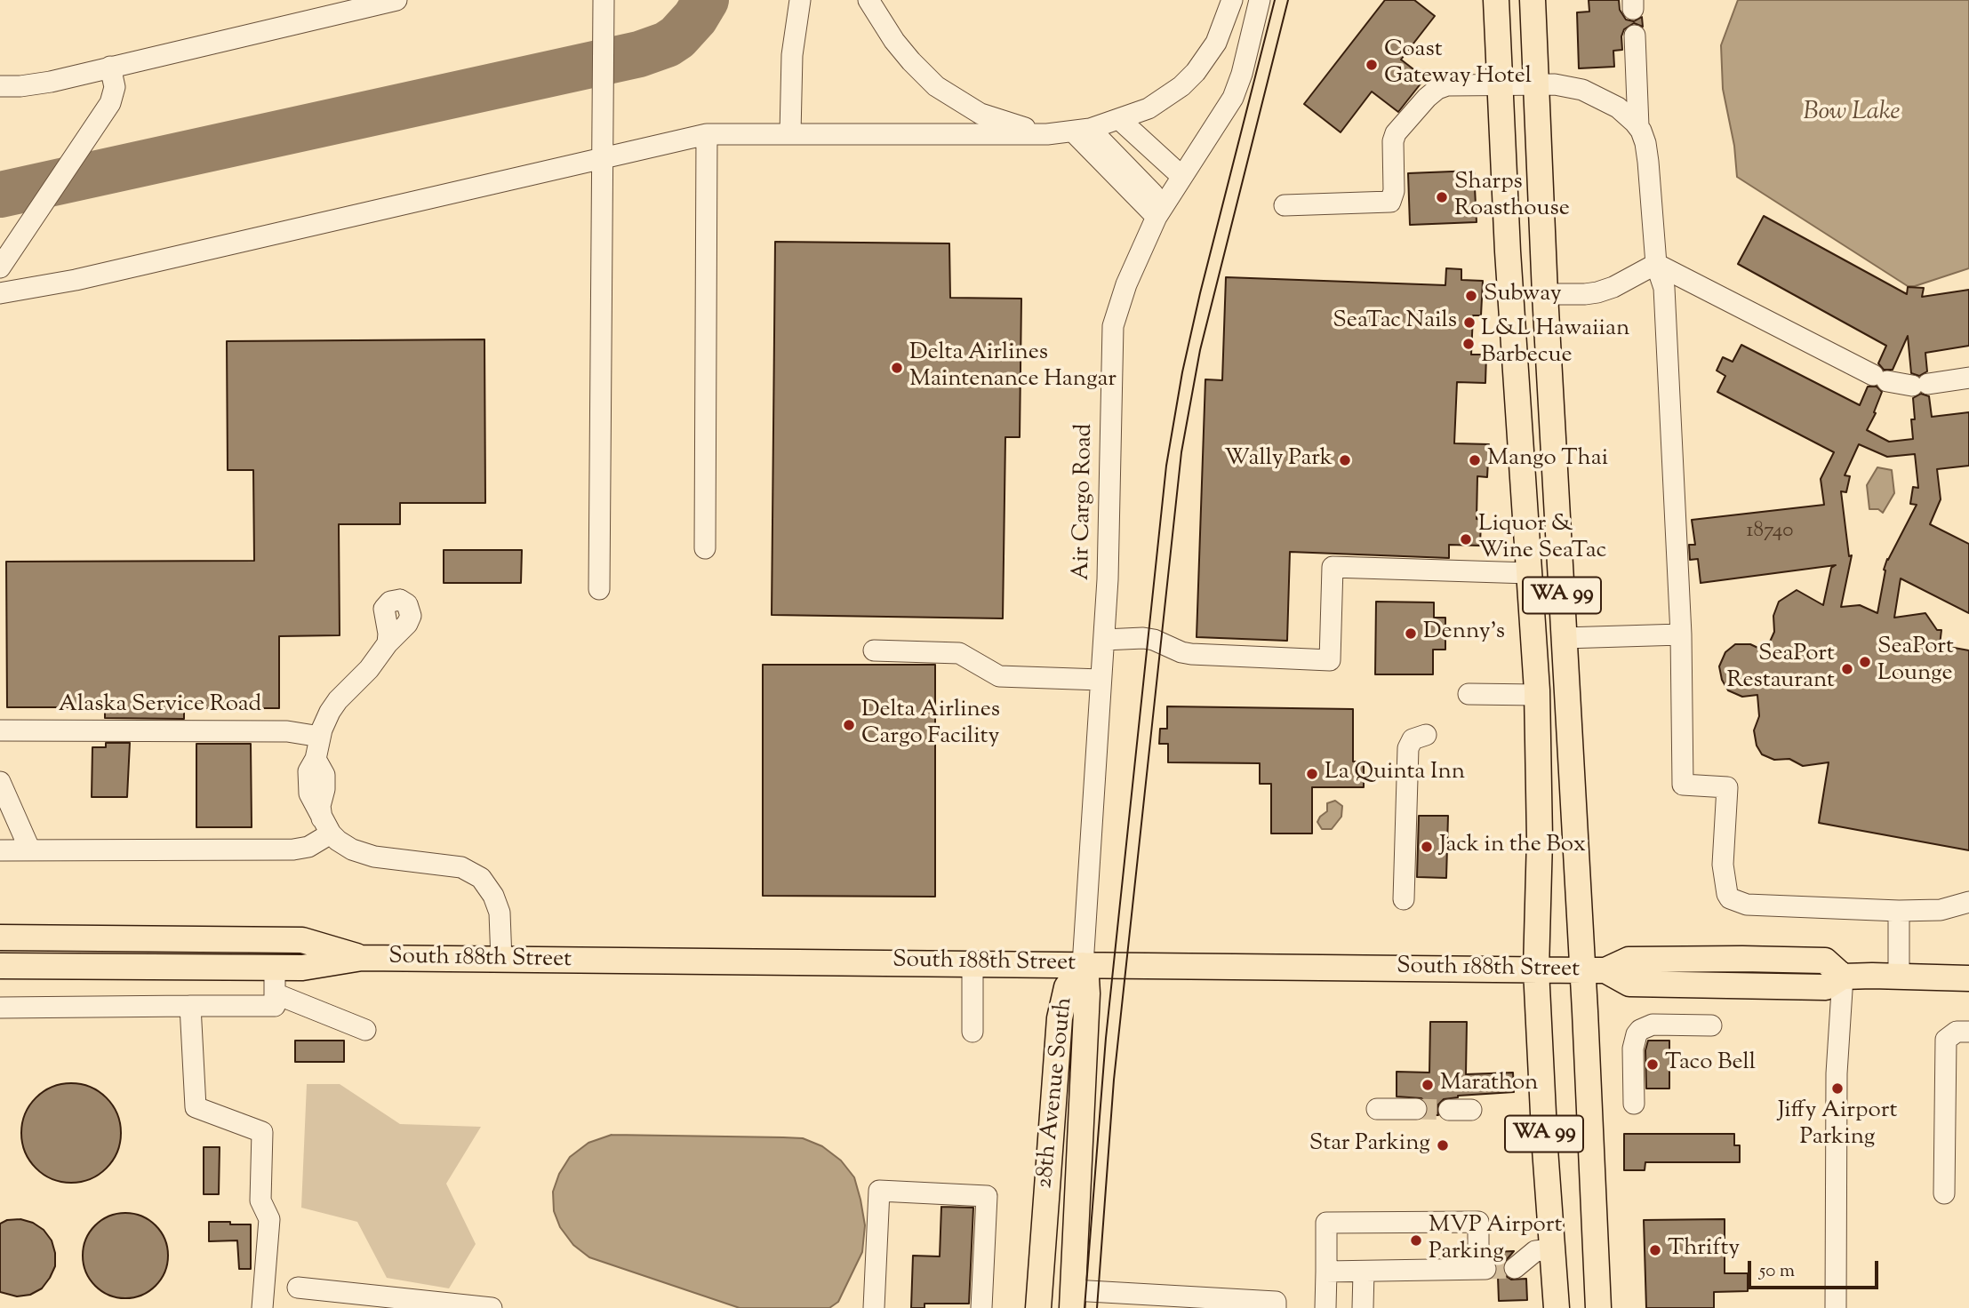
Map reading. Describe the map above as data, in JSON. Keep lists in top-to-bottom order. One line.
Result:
{"streets":{"main road":["WA 99","South 188th Street","28th Avenue South"],"street":["Air Cargo Road","Alaska Service Road"]},"crossings":[["Air Cargo Road","South 188th Street"],["Air Cargo Road","28th Avenue South"],["WA 99","South 188th Street"],["South 188th Street","28th Avenue South"]],"water":["Bow Lake"],"places":["Coast Gateway Hotel","Sharps Roasthouse","Subway","SeaTac Nails","L&L Hawaiian Barbecue","Delta Airlines Maintenance Hangar","Wally Park","Mango Thai","Liquor & Wine SeaTac","Denny's","SeaPort Lounge","SeaPort Restaurant","Delta Airlines Cargo Facility","La Quinta Inn","Jack in the Box","Taco Bell","Marathon","Jiffy Airport Parking","Star Parking","MVP Airport Parking","Thrifty"],"house_numbers":["18740"],"scale_bar":"50 m"}
